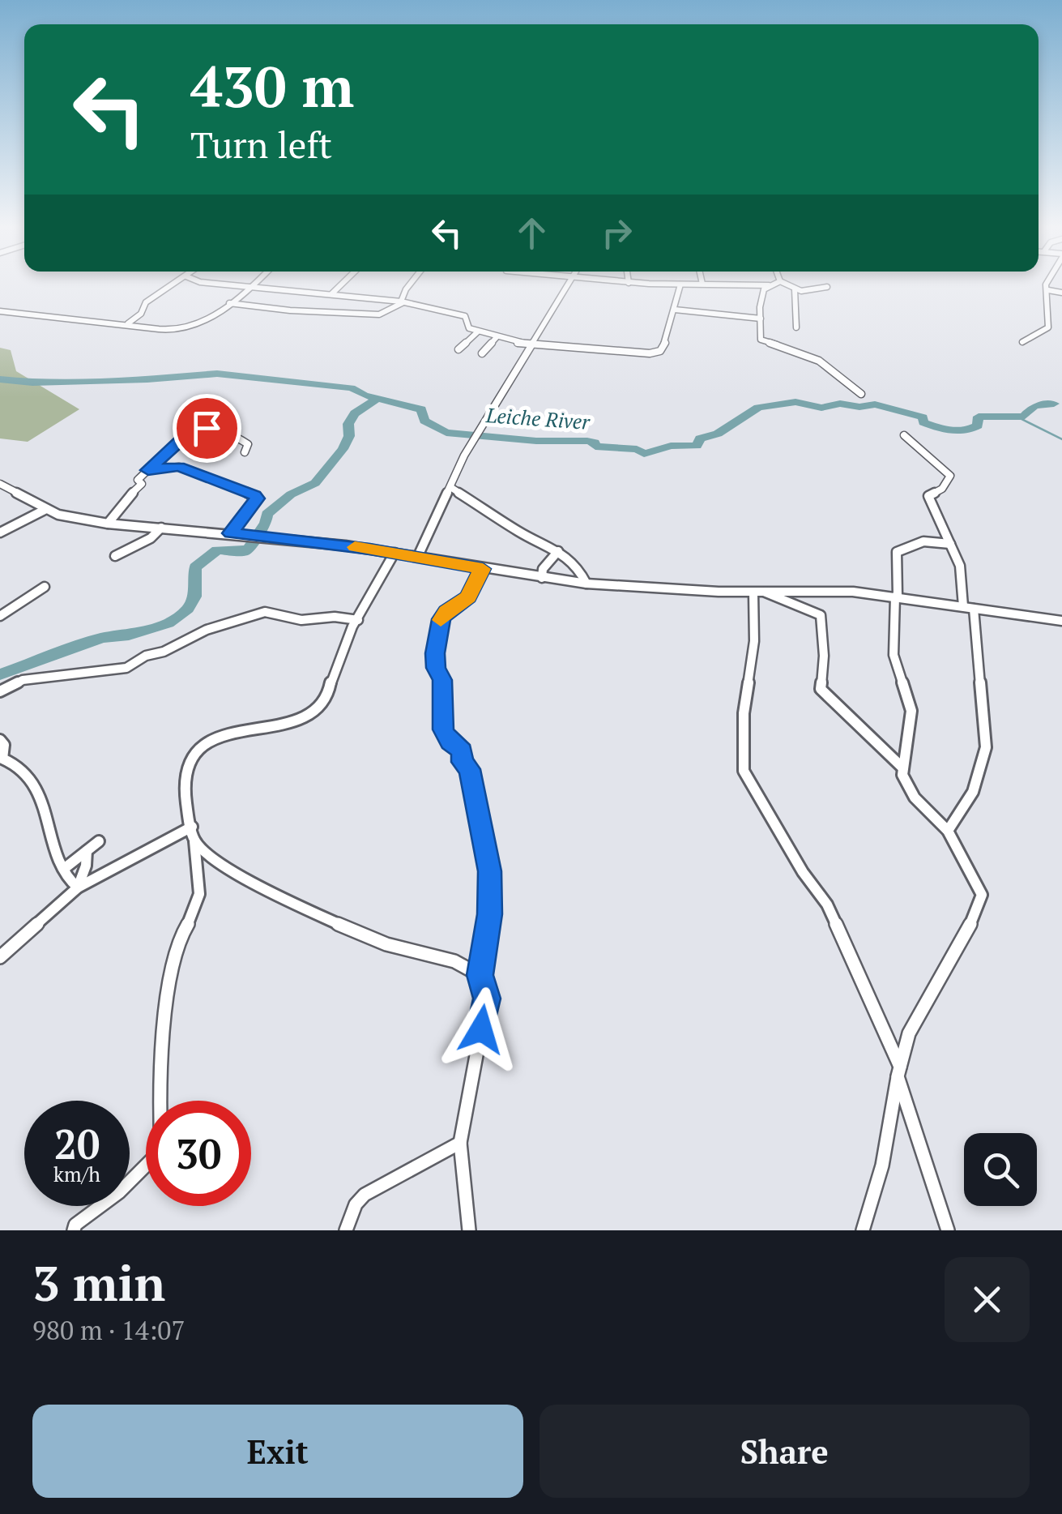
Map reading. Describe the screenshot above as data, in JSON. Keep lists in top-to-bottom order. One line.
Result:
{"water":["Leiche River"],"page":{"turn":["430 m","Turn left"],"speed":"20 km/h","limit":"30","heading":["3 min","980 m · 14:07"],"buttons":["Exit","Share"]}}
